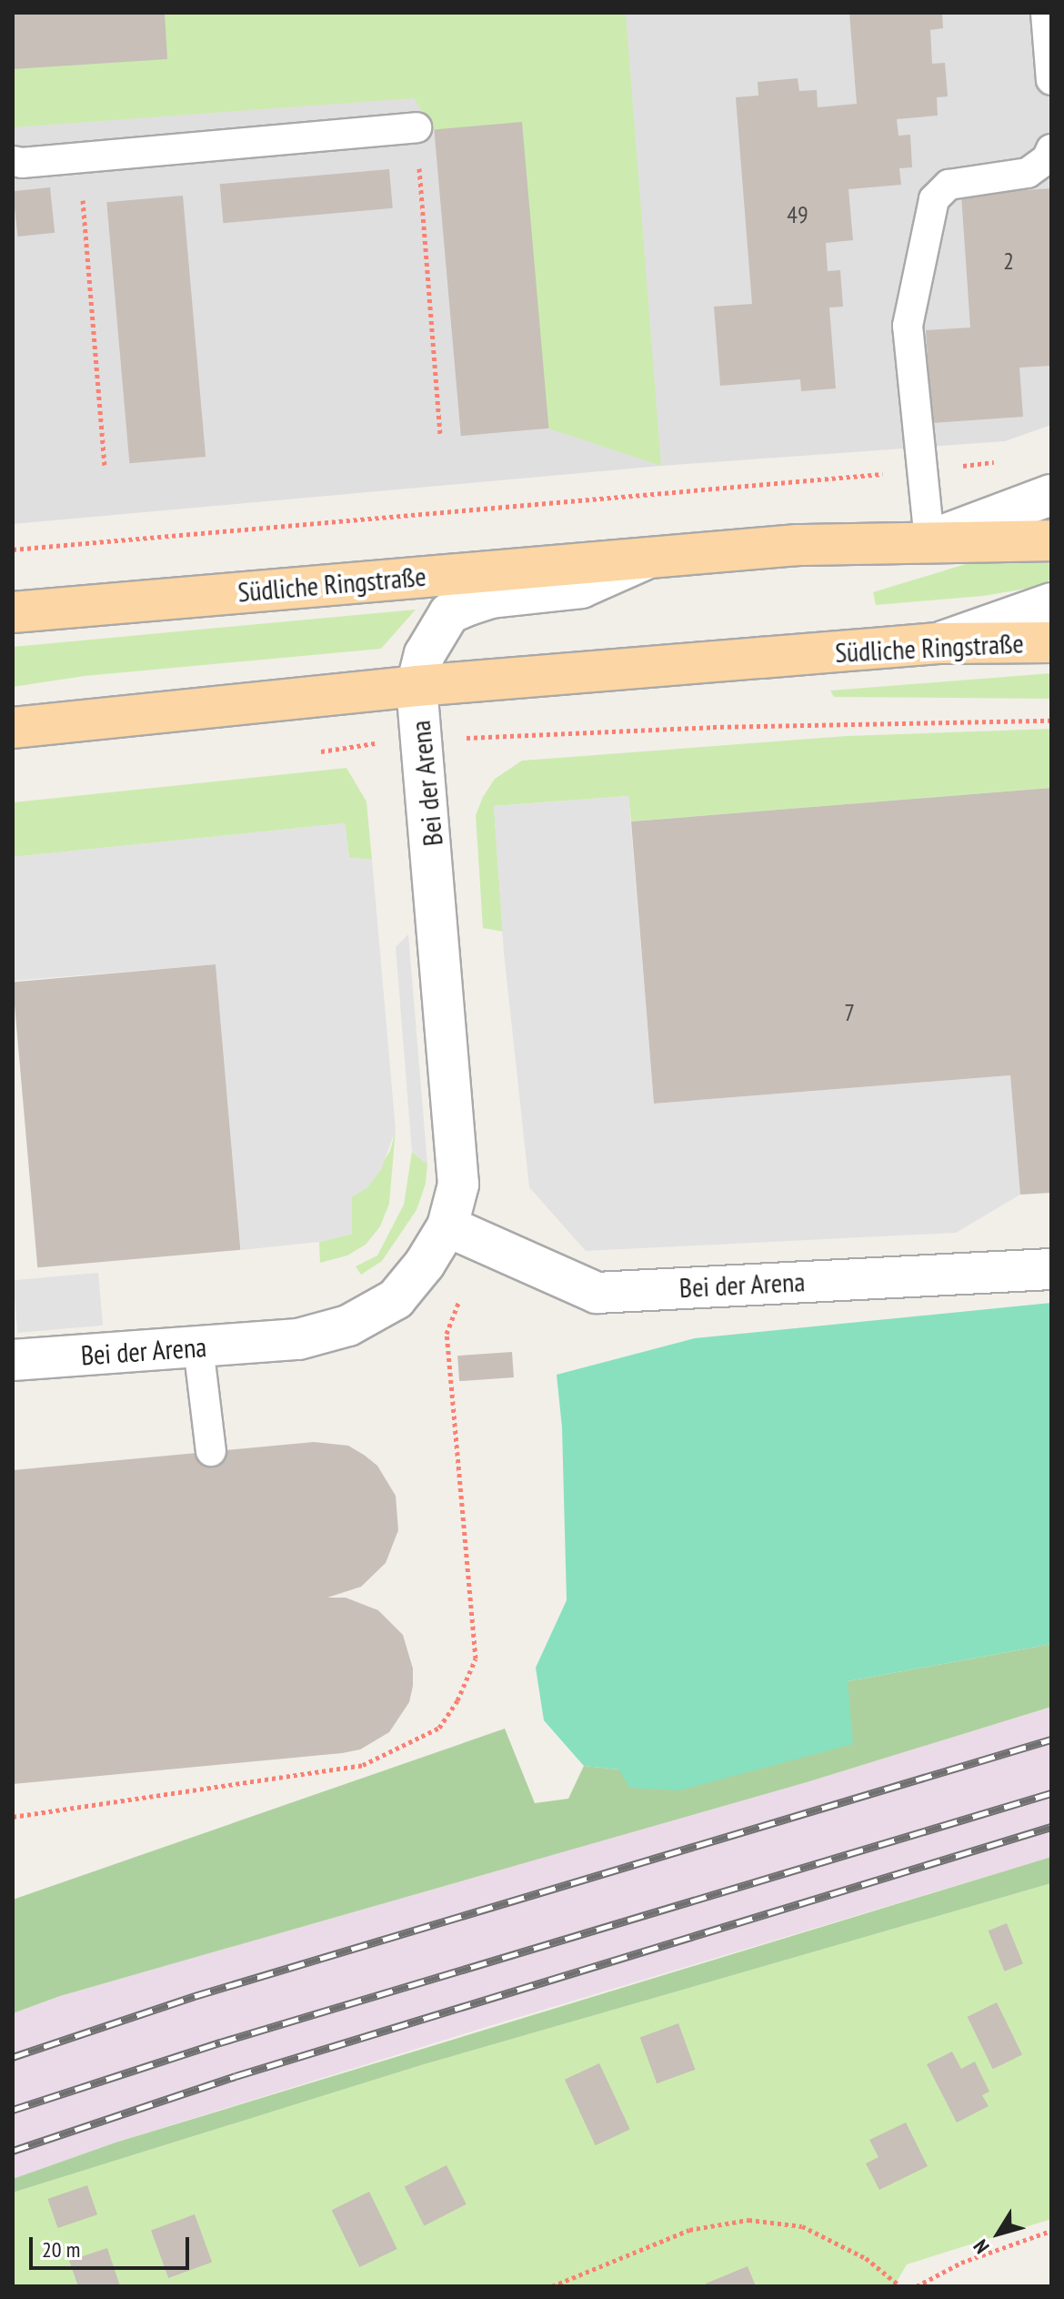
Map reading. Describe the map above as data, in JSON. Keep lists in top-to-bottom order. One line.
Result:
{"streets":{"main road":["Südliche Ringstraße"],"street":["Bei der Arena"]},"crossings":[["Südliche Ringstraße","Bei der Arena"]],"house_numbers":["49","2","7"],"scale_bar":"20 m","north":"bottom left"}
